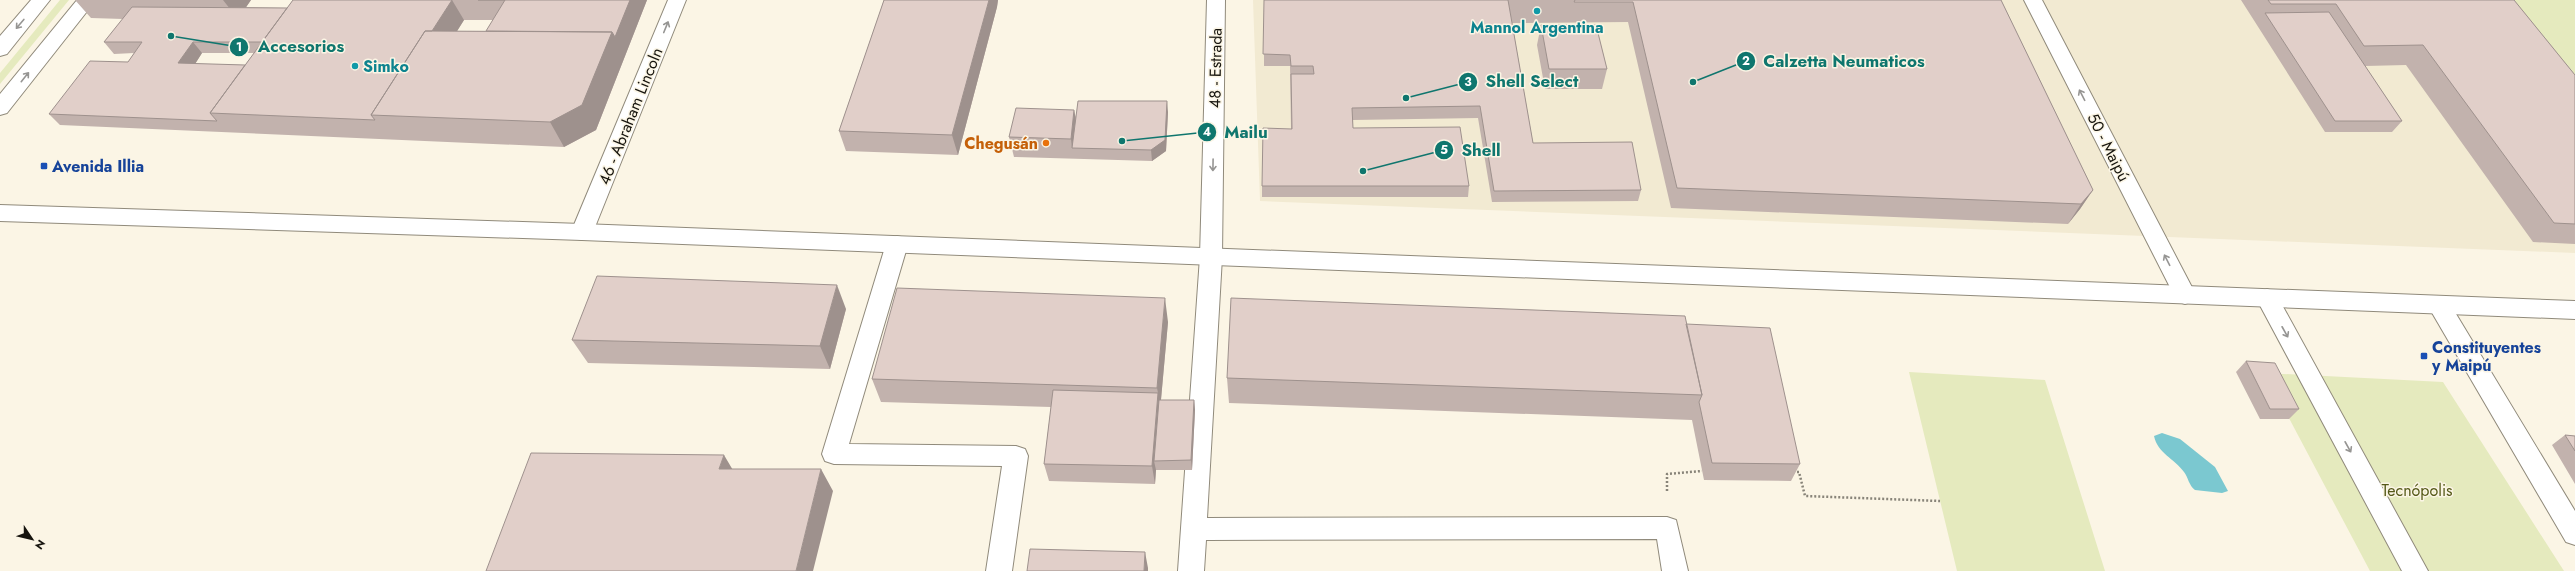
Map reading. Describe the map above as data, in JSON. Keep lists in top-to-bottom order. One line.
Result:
{"streets":{"main road":["48 - Estrada","46 - Abraham Lincoln","50 - Maipú"]},"one_way":["48 - Estrada","46 - Abraham Lincoln","50 - Maipú"],"parks":["Tecnópolis"],"places":{"other":["Mannol Argentina","Accesorios","Simko","Calzetta Neumaticos","Shell Select","Mailu","Chegusán","Shell"],"transit":["Avenida Illia","Constituyentes y Maipú"]},"north":"bottom right"}
